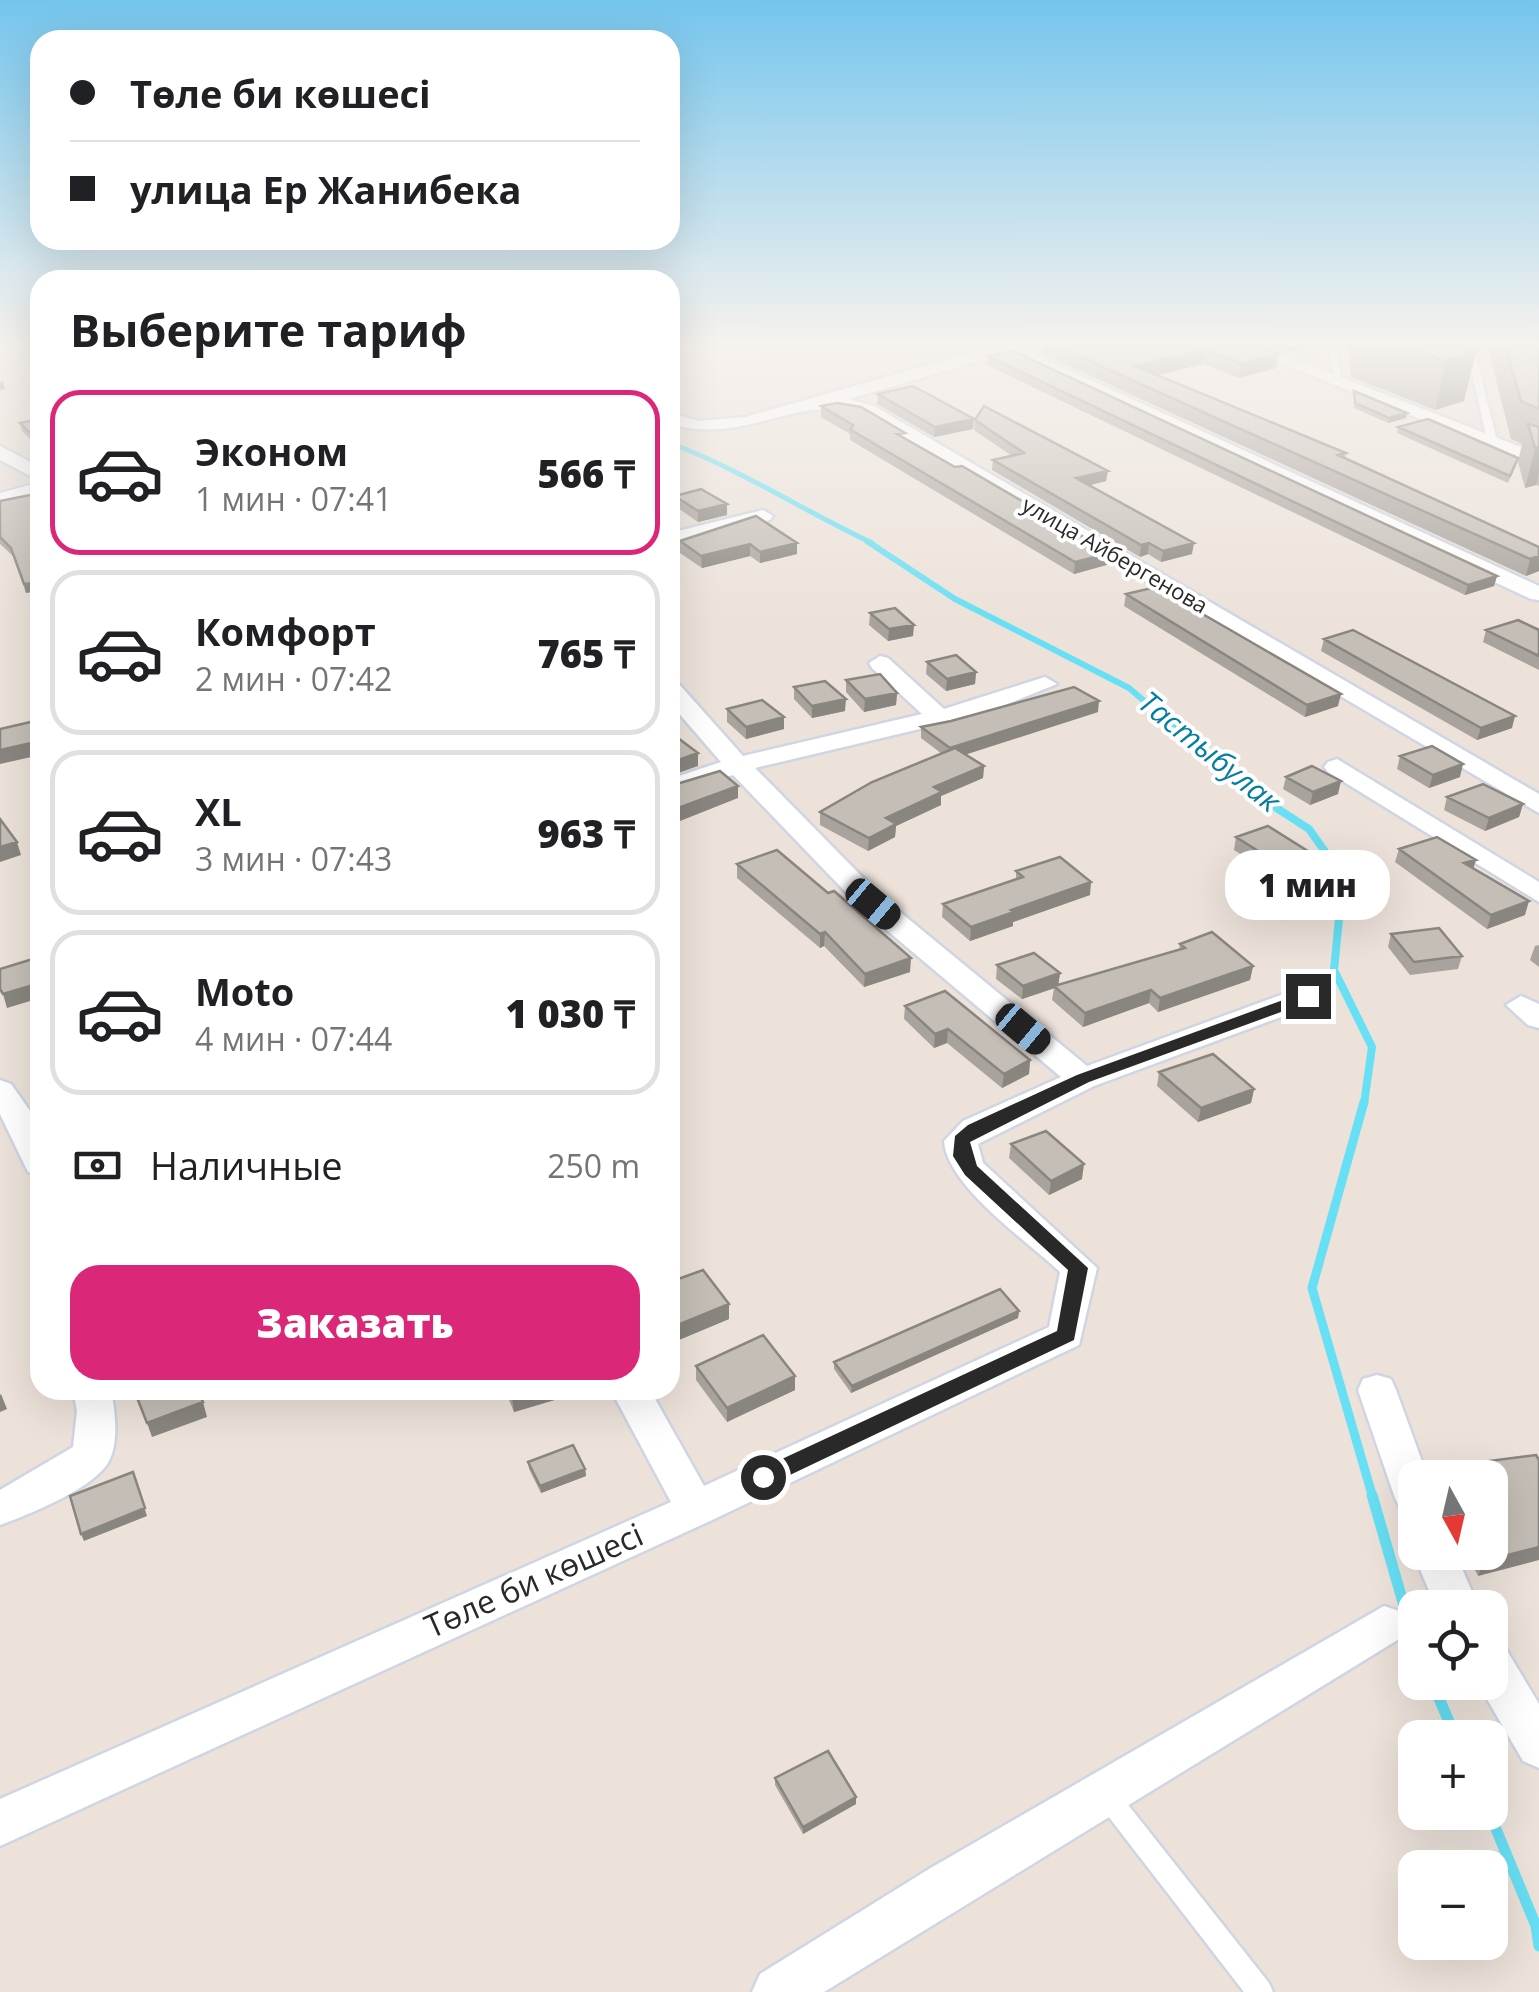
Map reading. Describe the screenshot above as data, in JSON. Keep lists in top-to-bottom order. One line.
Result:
{"streets":{"street":["улица Айбергенова","Төле би көшесі"]},"water":["Тастыбулак"],"north":"bottom","page":{"banner":["Төле би көшесі","улица Ер Жанибека"],"heading":"Выберите тариф","list":[{"name":"Эконом","note":"1 мин · 07:41","value":"566 ₸"},{"name":"Комфорт","note":"2 мин · 07:42","value":"765 ₸"},{"name":"XL","note":"3 мин · 07:43","value":"963 ₸"},{"name":"Moto","note":"4 мин · 07:44","value":"1 030 ₸"}],"bubble":"1 мин","pay":["Наличные","250 m"],"buttons":"Заказать","map_buttons":["+","−"]}}
